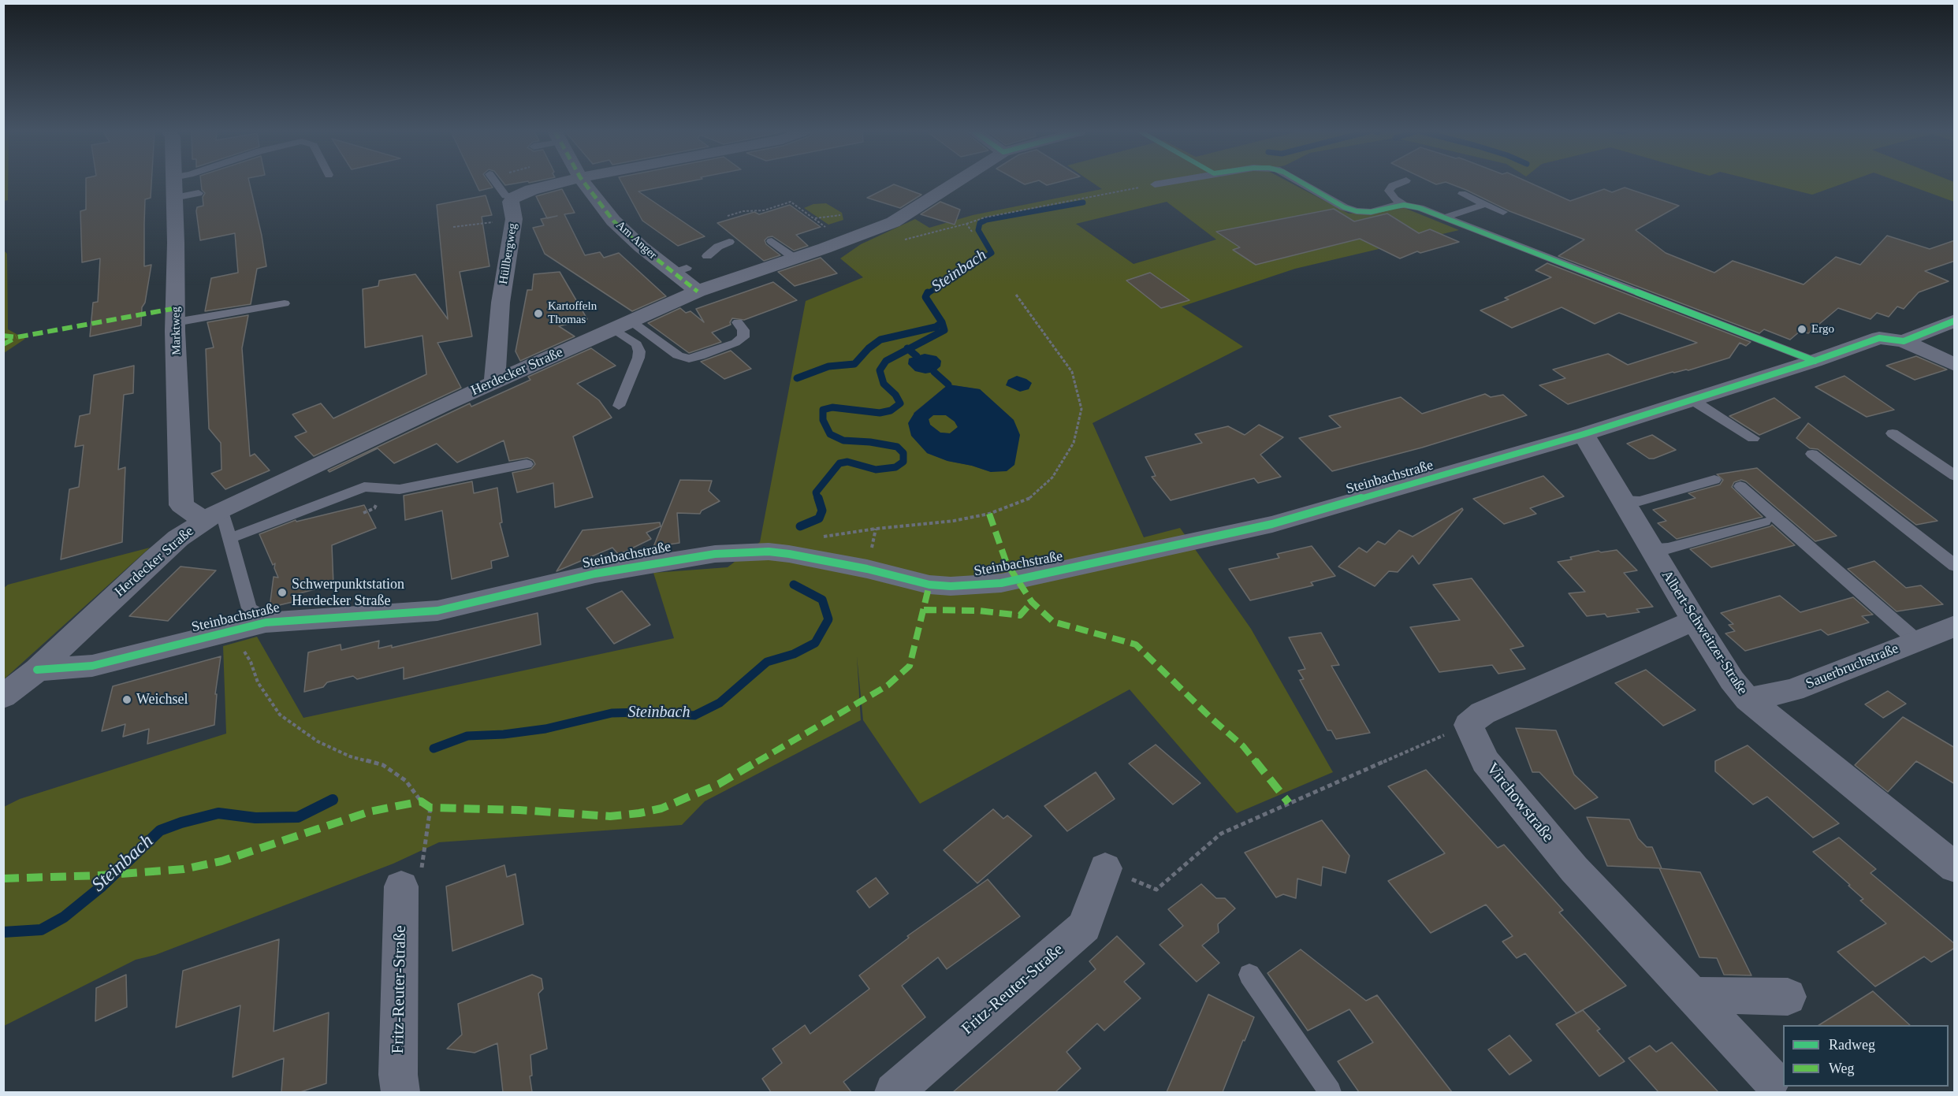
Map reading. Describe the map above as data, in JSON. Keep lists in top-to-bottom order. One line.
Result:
{"streets":{"street":["Am Anger","Hüllbergweg","Marktweg","Herdecker Straße","Steinbachstraße","Albert-Schweitzer-Straße","Sauerbruchstraße","Virchowstraße","Fritz-Reuter-Straße"]},"crossings":[["Am Anger","Herdecker Straße"],["Hüllbergweg","Herdecker Straße"],["Marktweg","Herdecker Straße"],["Herdecker Straße","Steinbachstraße"],["Steinbachstraße","Albert-Schweitzer-Straße"],["Albert-Schweitzer-Straße","Sauerbruchstraße"]],"water":["Steinbach"],"places":["Kartoffeln Thomas","Ergo","Schwerpunktstation Herdecker Straße","Weichsel"],"legend":["Radweg","Weg"]}
